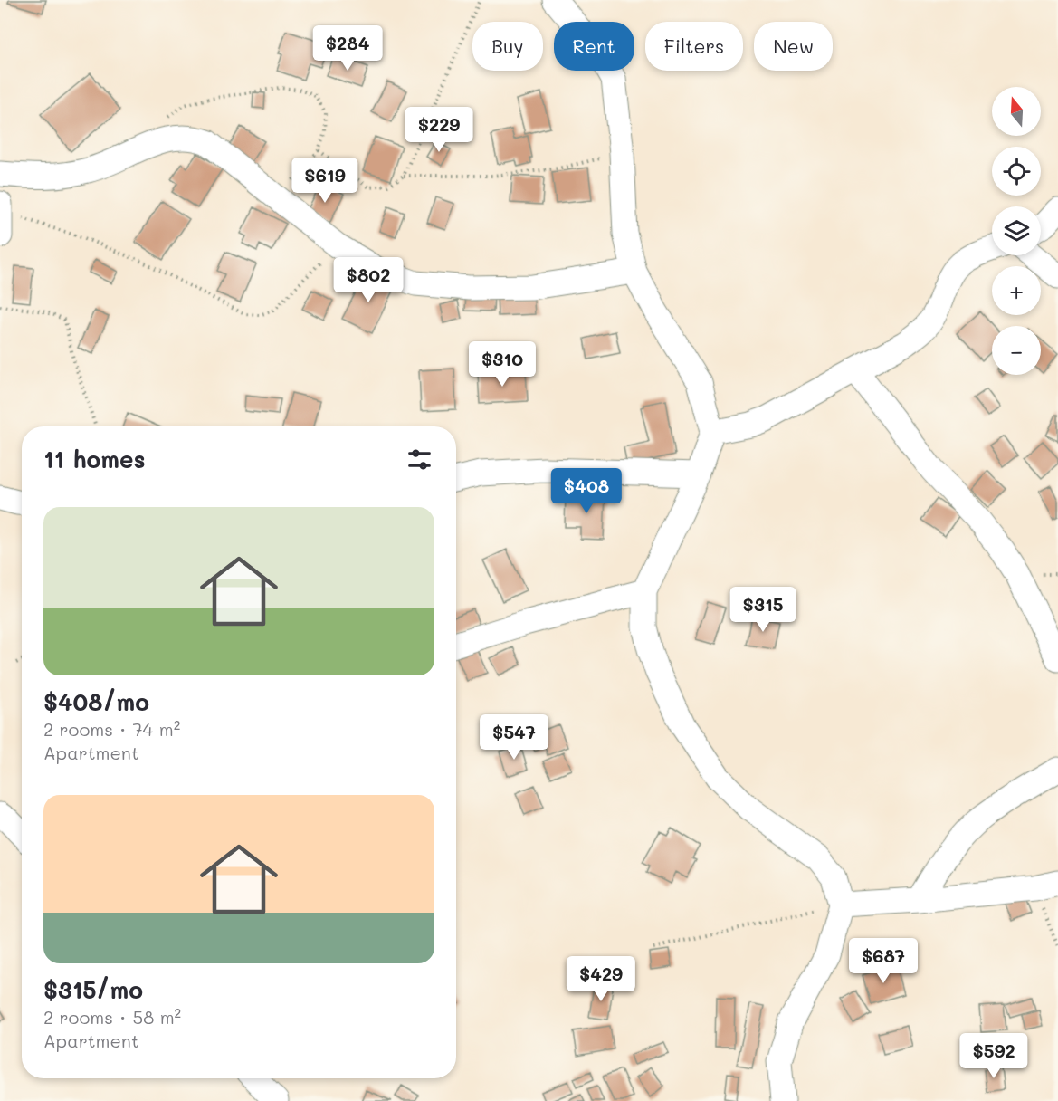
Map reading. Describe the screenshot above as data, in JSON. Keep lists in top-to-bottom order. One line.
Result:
{"north":"top","page":{"chip":["Buy","Rent","Filters","New"],"price":["$284","$229","$619","$802","$310","$408","$315","$547","$687","$429","$592"],"map_buttons":["+","−"],"heading":"11 homes","list":[{"name":"$408/mo","note":"2 rooms · 74 m² · Apartment"},{"name":"$315/mo","note":"2 rooms · 58 m² · Apartment"}]}}
